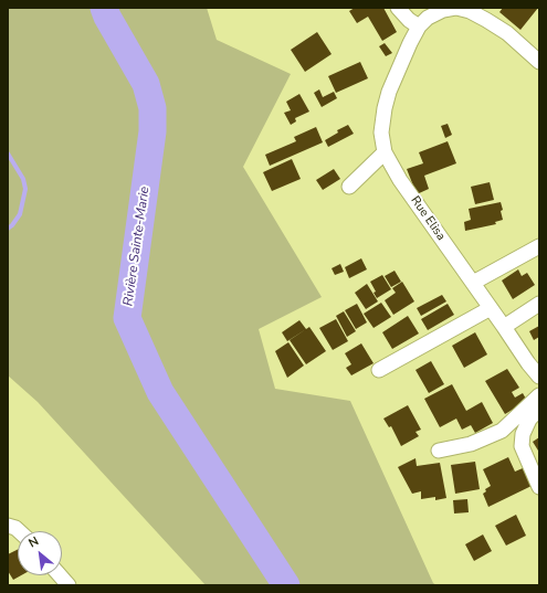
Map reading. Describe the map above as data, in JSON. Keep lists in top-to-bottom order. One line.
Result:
{"streets":{"street":["Rue Elisa"]},"water":["Rivière Sainte-Marie"],"north":"top left"}
